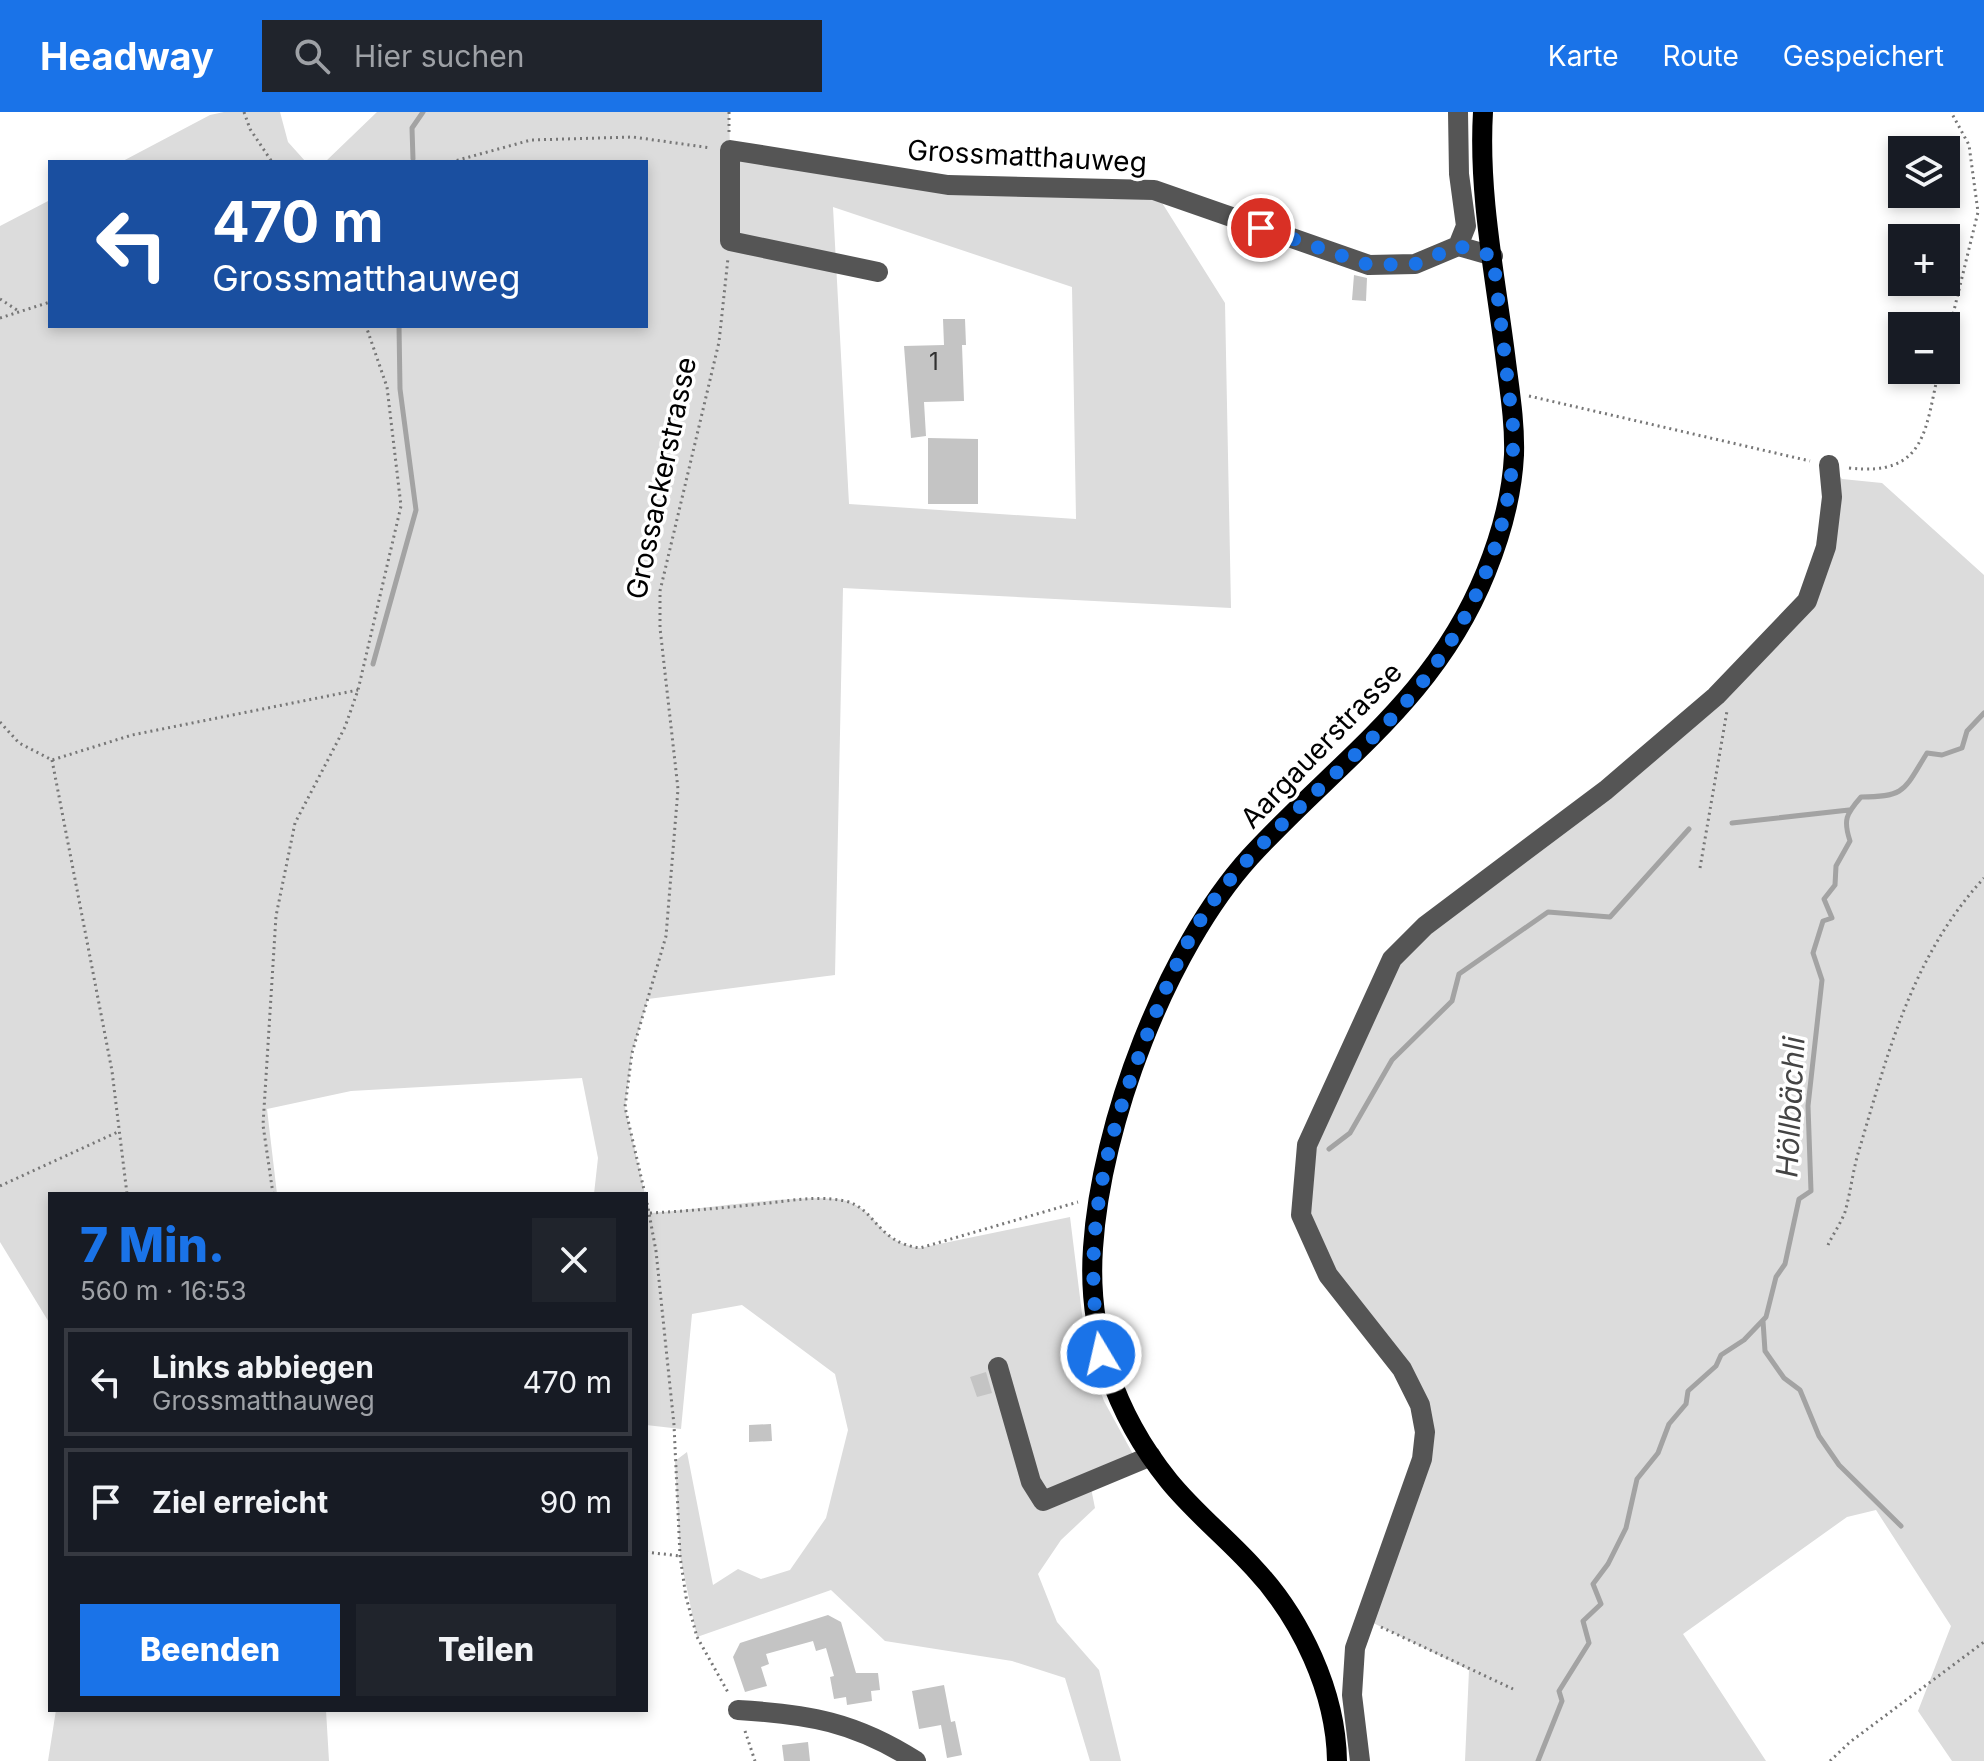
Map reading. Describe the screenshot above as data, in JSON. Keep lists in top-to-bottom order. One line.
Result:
{"streets":{"main road":["Aargauerstrasse"],"street":["Grossmatthauweg"],"path":["Grossackerstrasse"]},"water":["Höllbächli"],"house_numbers":["1"],"page":{"header":"Headway","search":"Hier suchen","nav":["Karte","Route","Gespeichert"],"map_buttons":["+","−"],"turn":["470 m","Grossmatthauweg"],"heading":["7 Min.","560 m · 16:53"],"list":[{"name":"Links abbiegen","note":"Grossmatthauweg","value":"470 m"},{"name":"Ziel erreicht","value":"90 m"}],"buttons":["Beenden","Teilen"]}}
